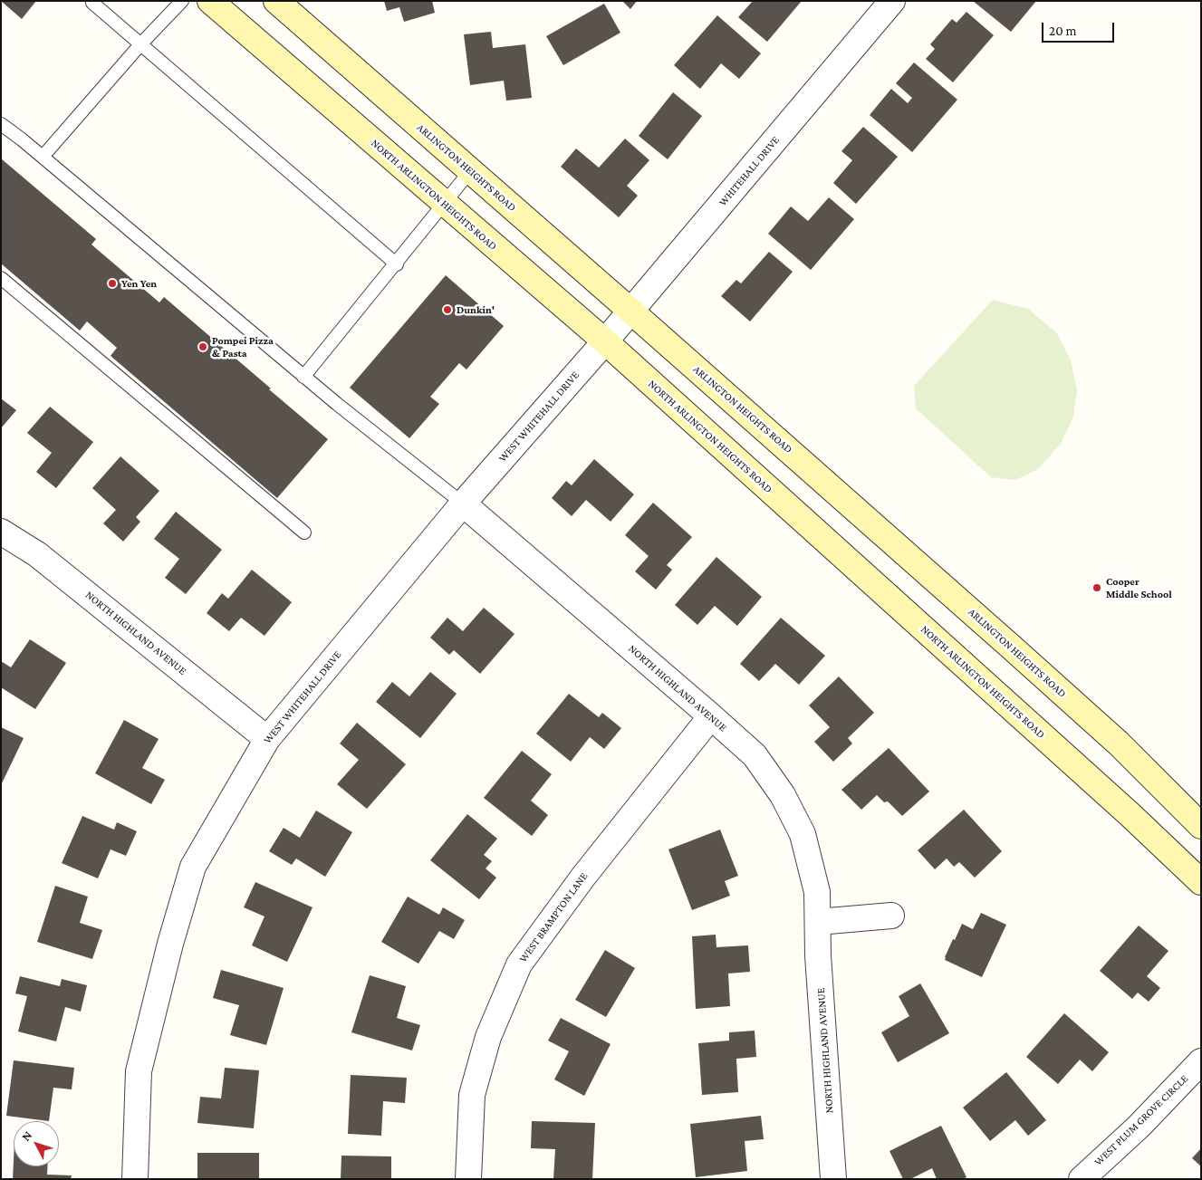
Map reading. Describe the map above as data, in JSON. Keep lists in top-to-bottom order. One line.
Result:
{"streets":{"main road":["ARLINGTON HEIGHTS ROAD","NORTH ARLINGTON HEIGHTS ROAD"],"street":["WHITEHALL DRIVE","WEST WHITEHALL DRIVE","NORTH HIGHLAND AVENUE","WEST BRAMPTON LANE","WEST PLUM GROVE CIRCLE"]},"crossings":[["ARLINGTON HEIGHTS ROAD","WHITEHALL DRIVE"],["WHITEHALL DRIVE","NORTH ARLINGTON HEIGHTS ROAD"],["WHITEHALL DRIVE","WEST WHITEHALL DRIVE"],["NORTH ARLINGTON HEIGHTS ROAD","WEST WHITEHALL DRIVE"],["WEST WHITEHALL DRIVE","NORTH HIGHLAND AVENUE"],["NORTH HIGHLAND AVENUE","WEST BRAMPTON LANE"]],"places":["Yen Yen","Dunkin'","Pompei Pizza & Pasta","Cooper Middle School"],"scale_bar":"20 m","north":"top left"}
